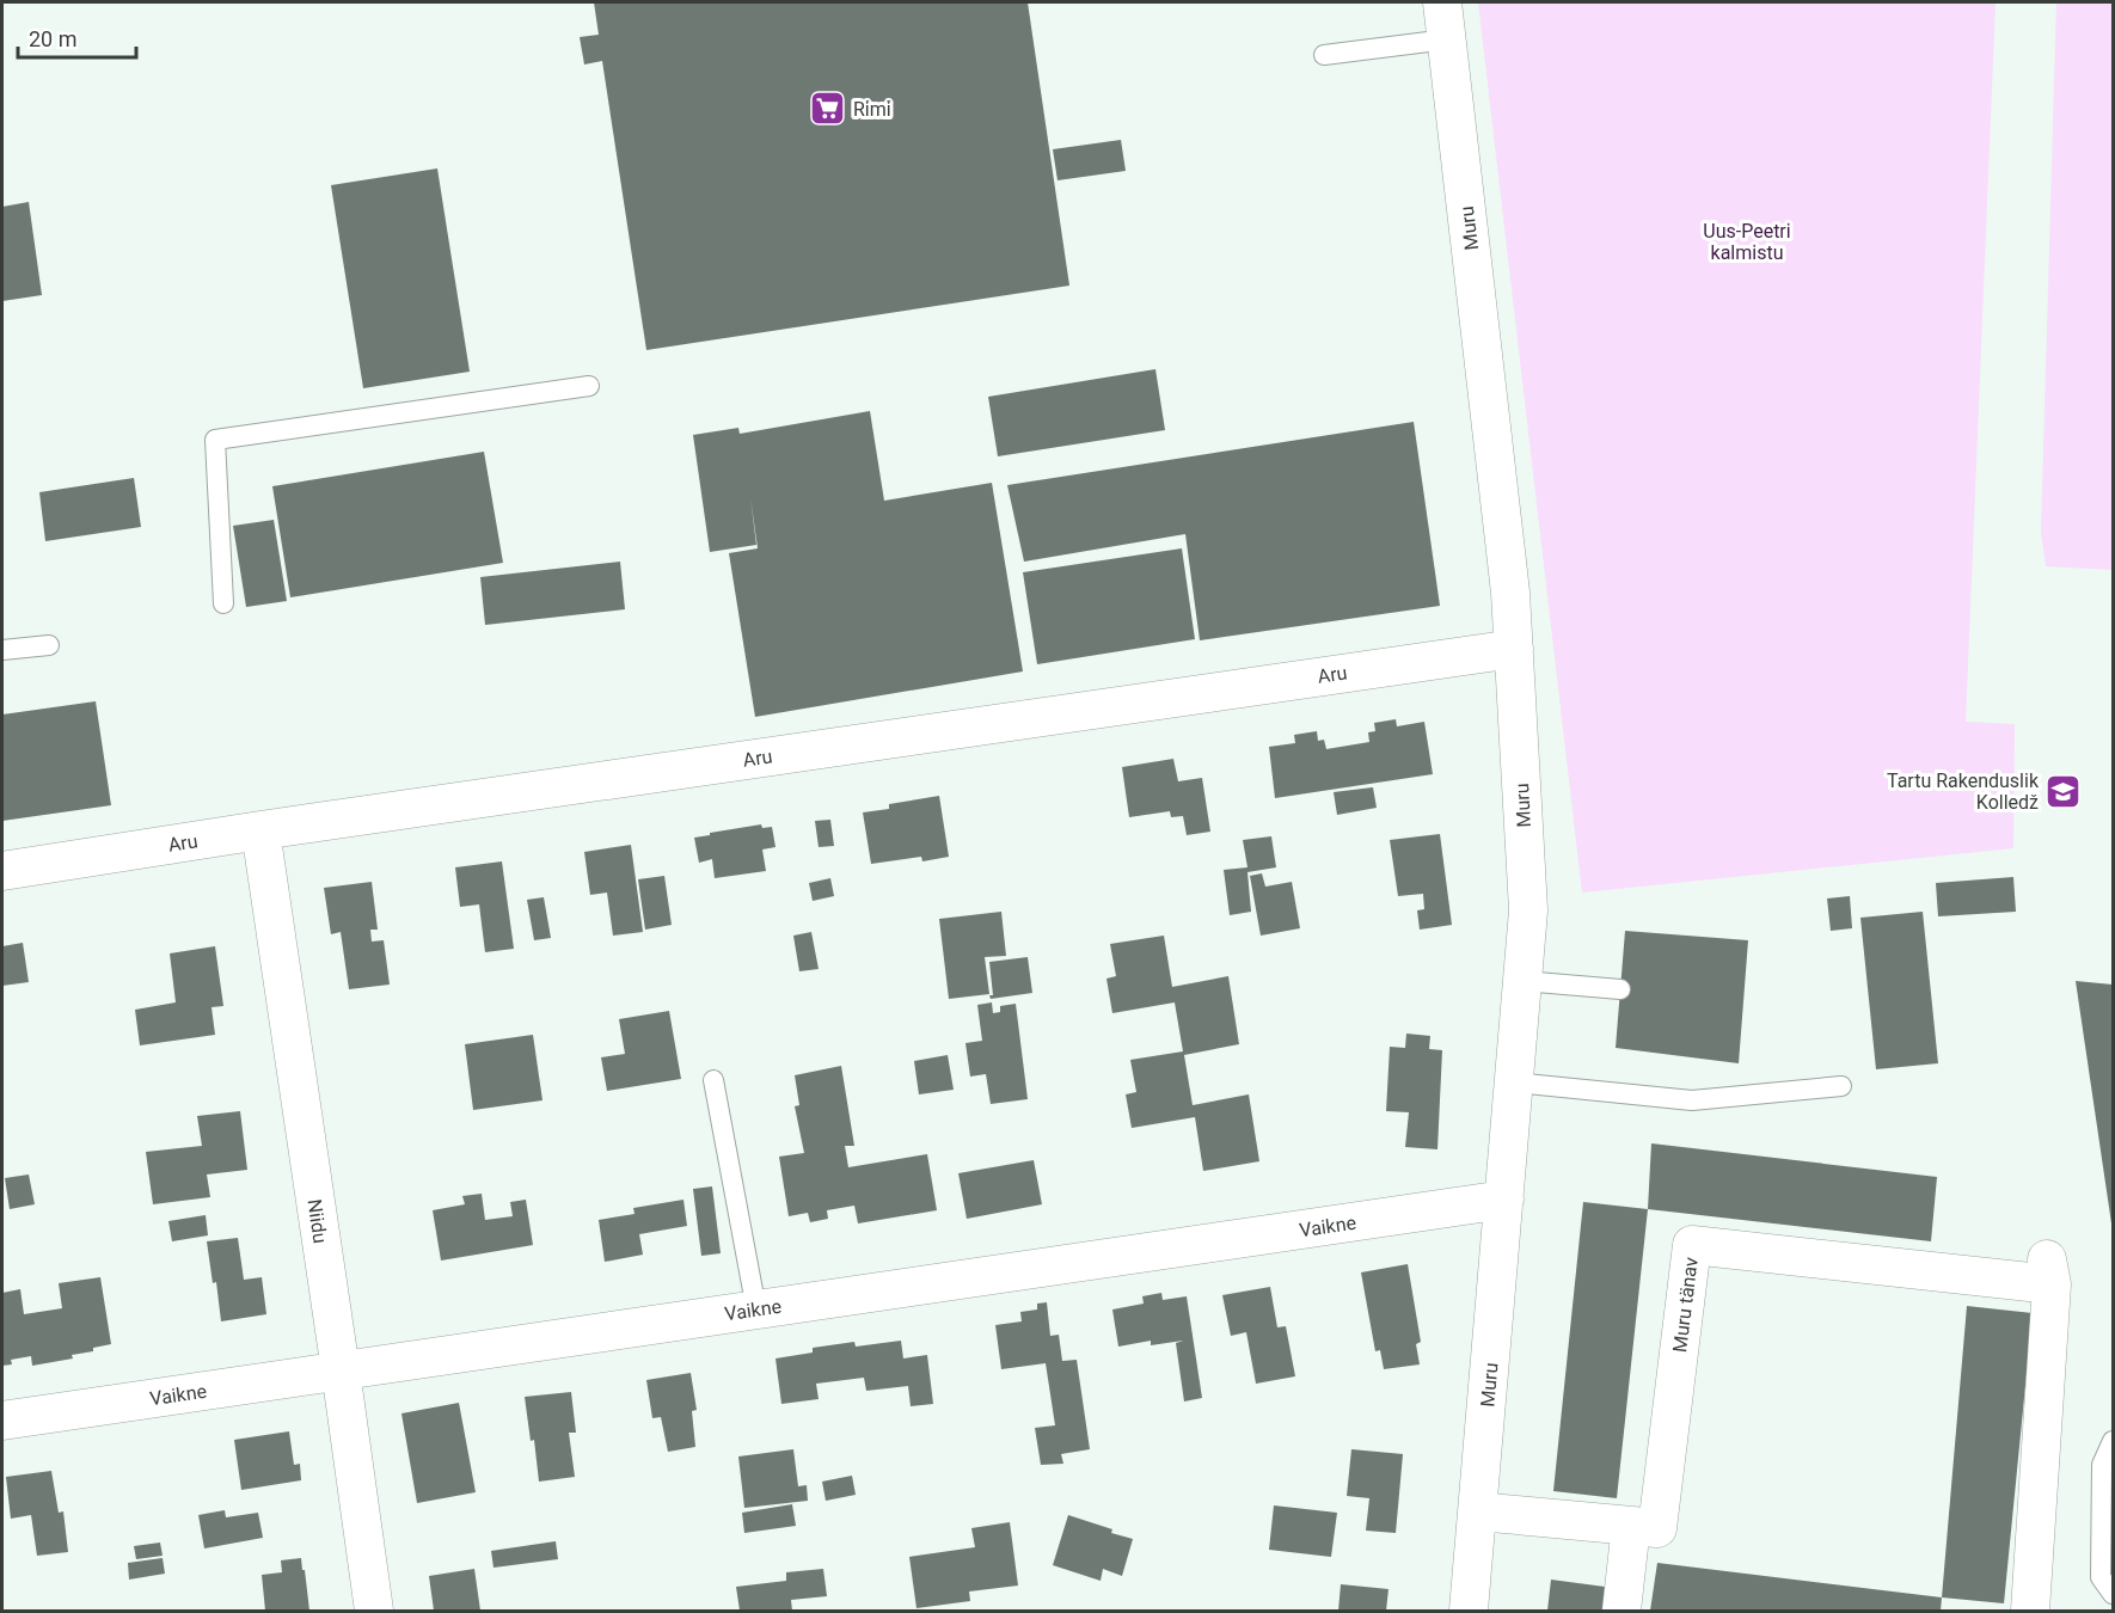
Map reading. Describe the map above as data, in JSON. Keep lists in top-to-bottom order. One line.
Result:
{"streets":{"street":["Muru","Aru","Niidu","Vaikne","Muru tänav"]},"crossings":[["Muru","Aru"],["Muru","Vaikne"],["Muru","Muru tänav"],["Aru","Niidu"],["Niidu","Vaikne"]],"parks":["Uus-Peetri kalmistu"],"places":{"supermarket":["Rimi"],"school or university":["Tartu Rakenduslik Kolledž"]},"scale_bar":"20 m"}
